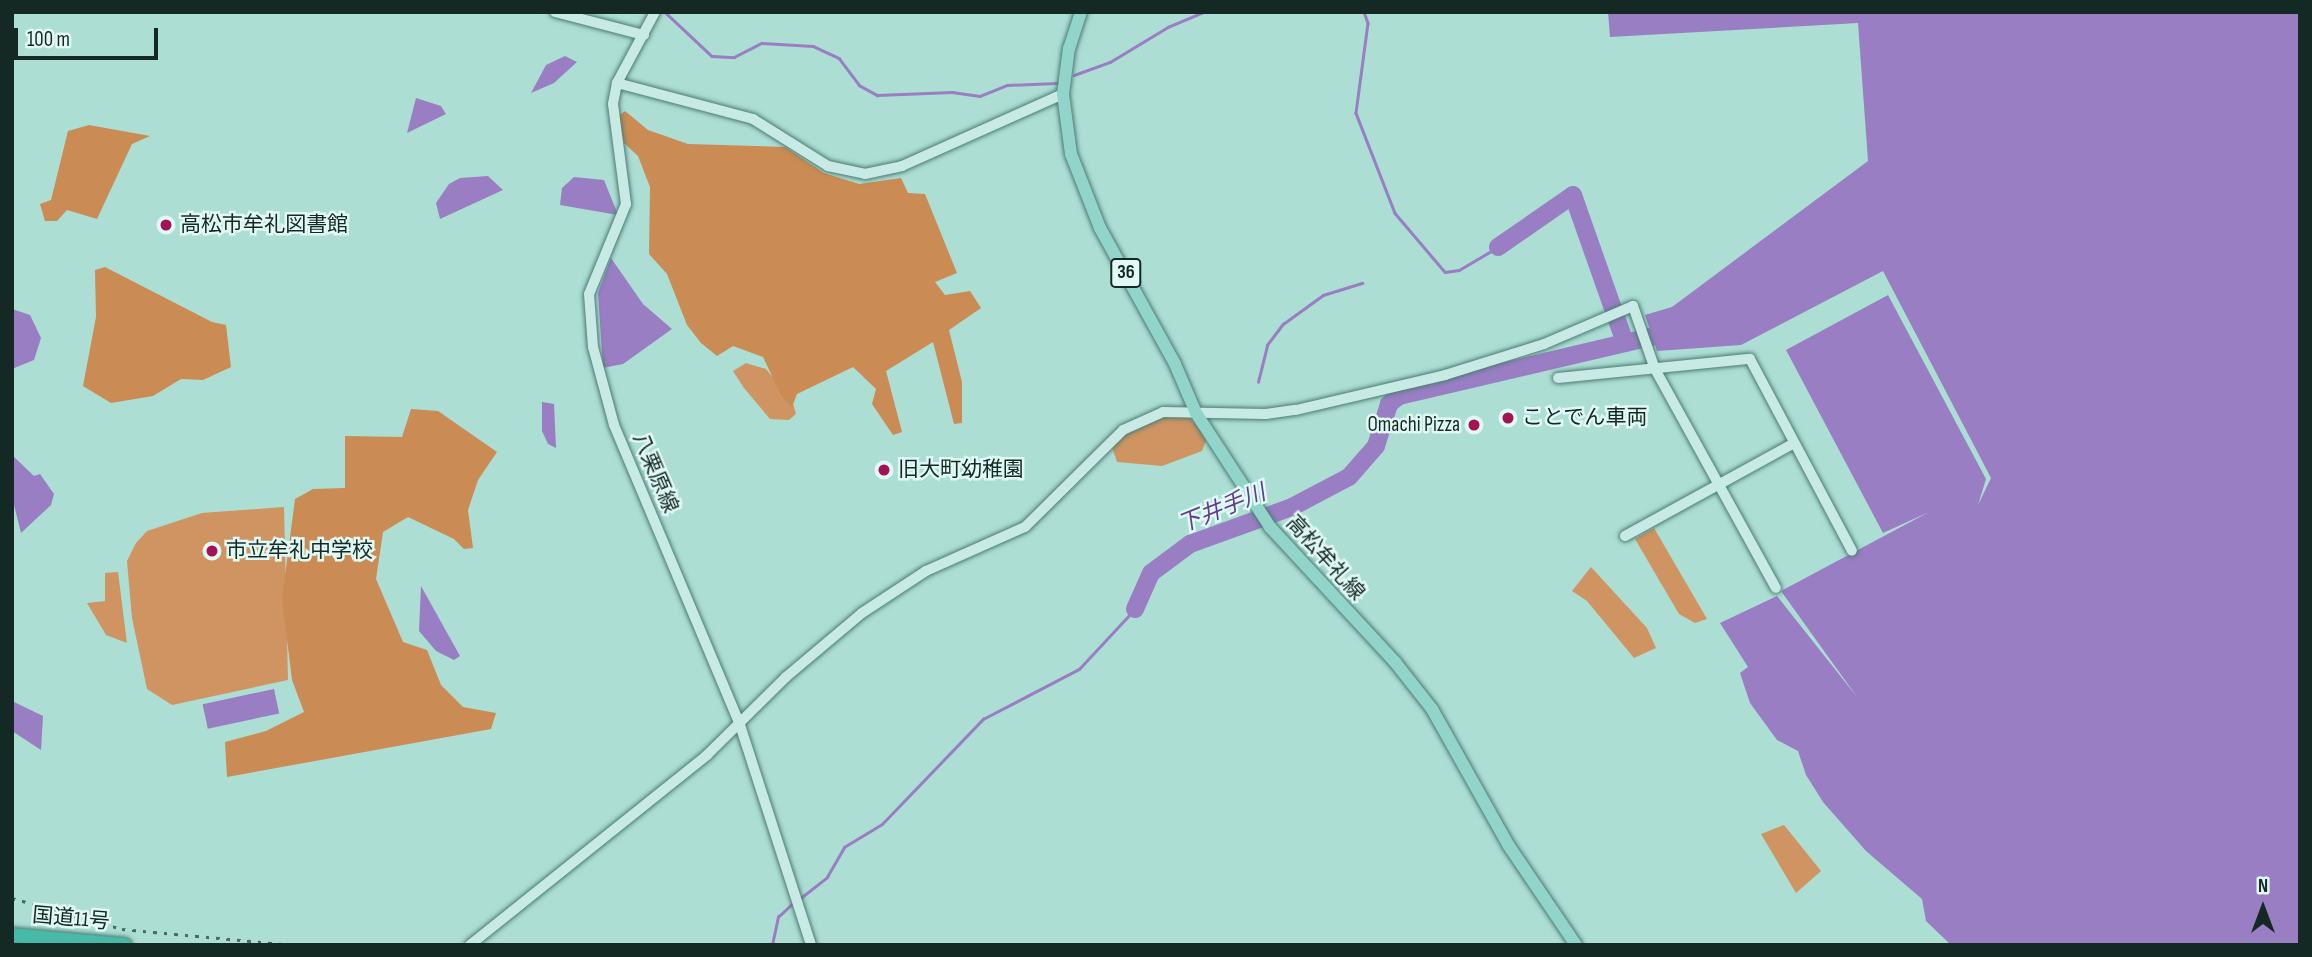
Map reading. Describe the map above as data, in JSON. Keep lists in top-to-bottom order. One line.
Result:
{"streets":{"highway":["国道11号"],"main road":["36","高松牟礼線"],"street":["八栗原線"]},"water":["下井手川"],"places":["高松市牟礼図書館","ことでん車両","Omachi Pizza","旧大町幼稚園","市立牟礼中学校"],"scale_bar":"100 m","north":"top"}
